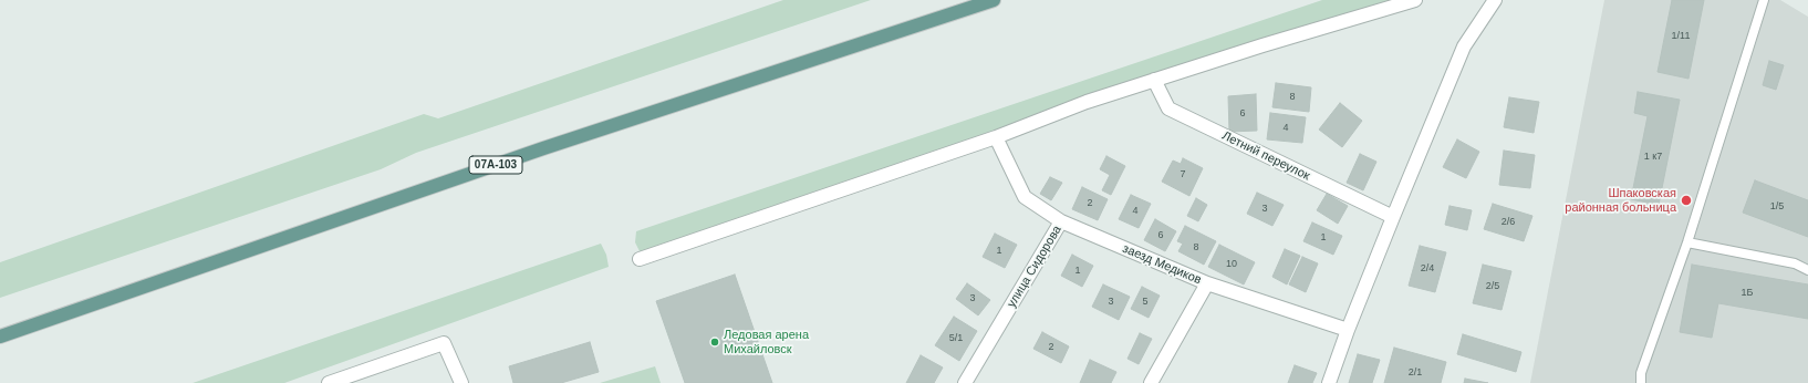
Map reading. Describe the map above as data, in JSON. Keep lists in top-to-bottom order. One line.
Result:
{"streets":{"main road":["07А-103"],"street":["Летний переулок","заезд Медиков","улица Сидорова"]},"crossings":[["заезд Медиков","улица Сидорова"]],"places":["Шпаковская районная больница","Ледовая арена Михайловск"],"house_numbers":["1/11","8","6","4","1 к7","7","2","1/5","3","4","2/6","6","1","8","1","10","2/4","1","2/5","1Б","3","3","5","5/1","2","2/1"]}
